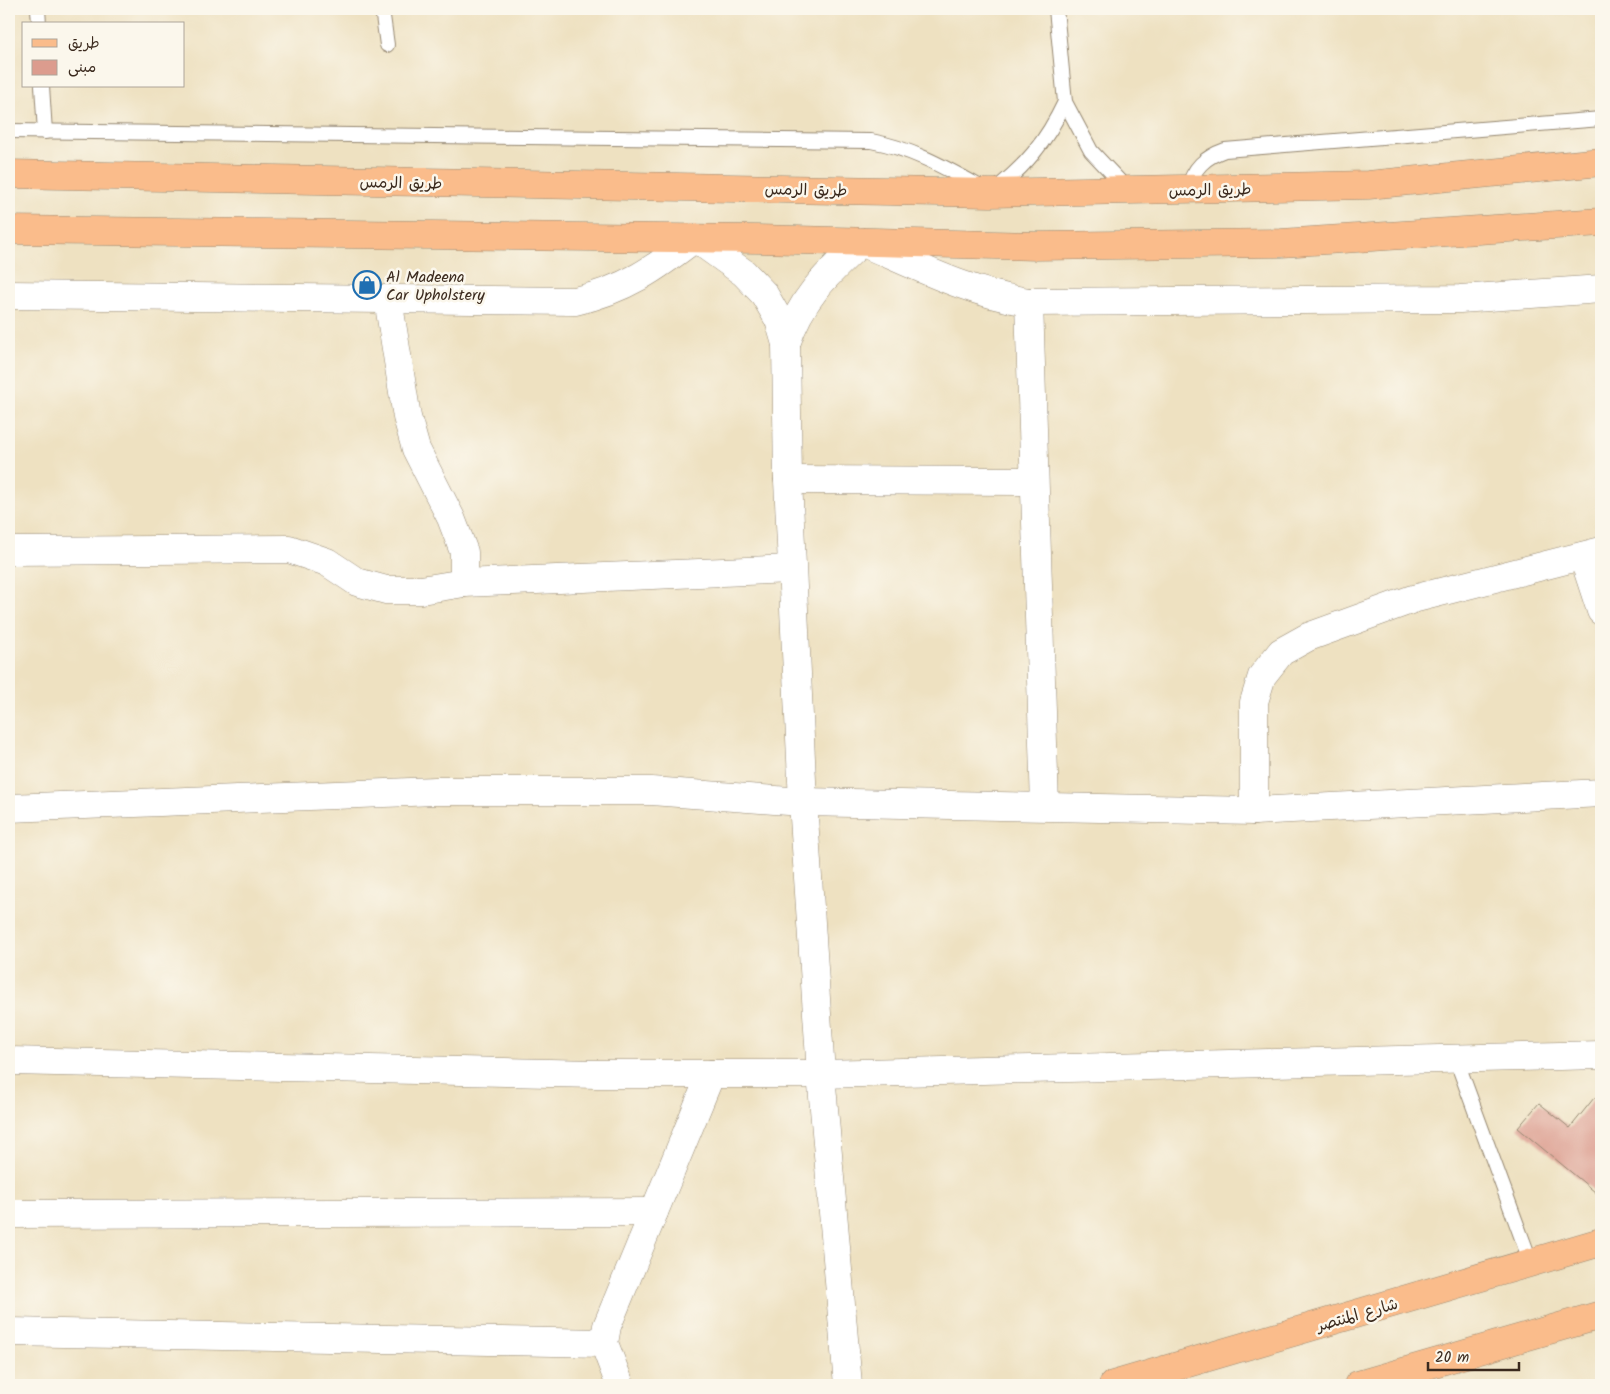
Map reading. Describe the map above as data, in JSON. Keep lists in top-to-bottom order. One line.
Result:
{"streets":{"main road":["طريق الرمس","شارع المنتصر"]},"places":{"shop":["Al Madeena Car Upholstery"]},"legend":["طريق","مبنى"],"scale_bar":"20 m"}
